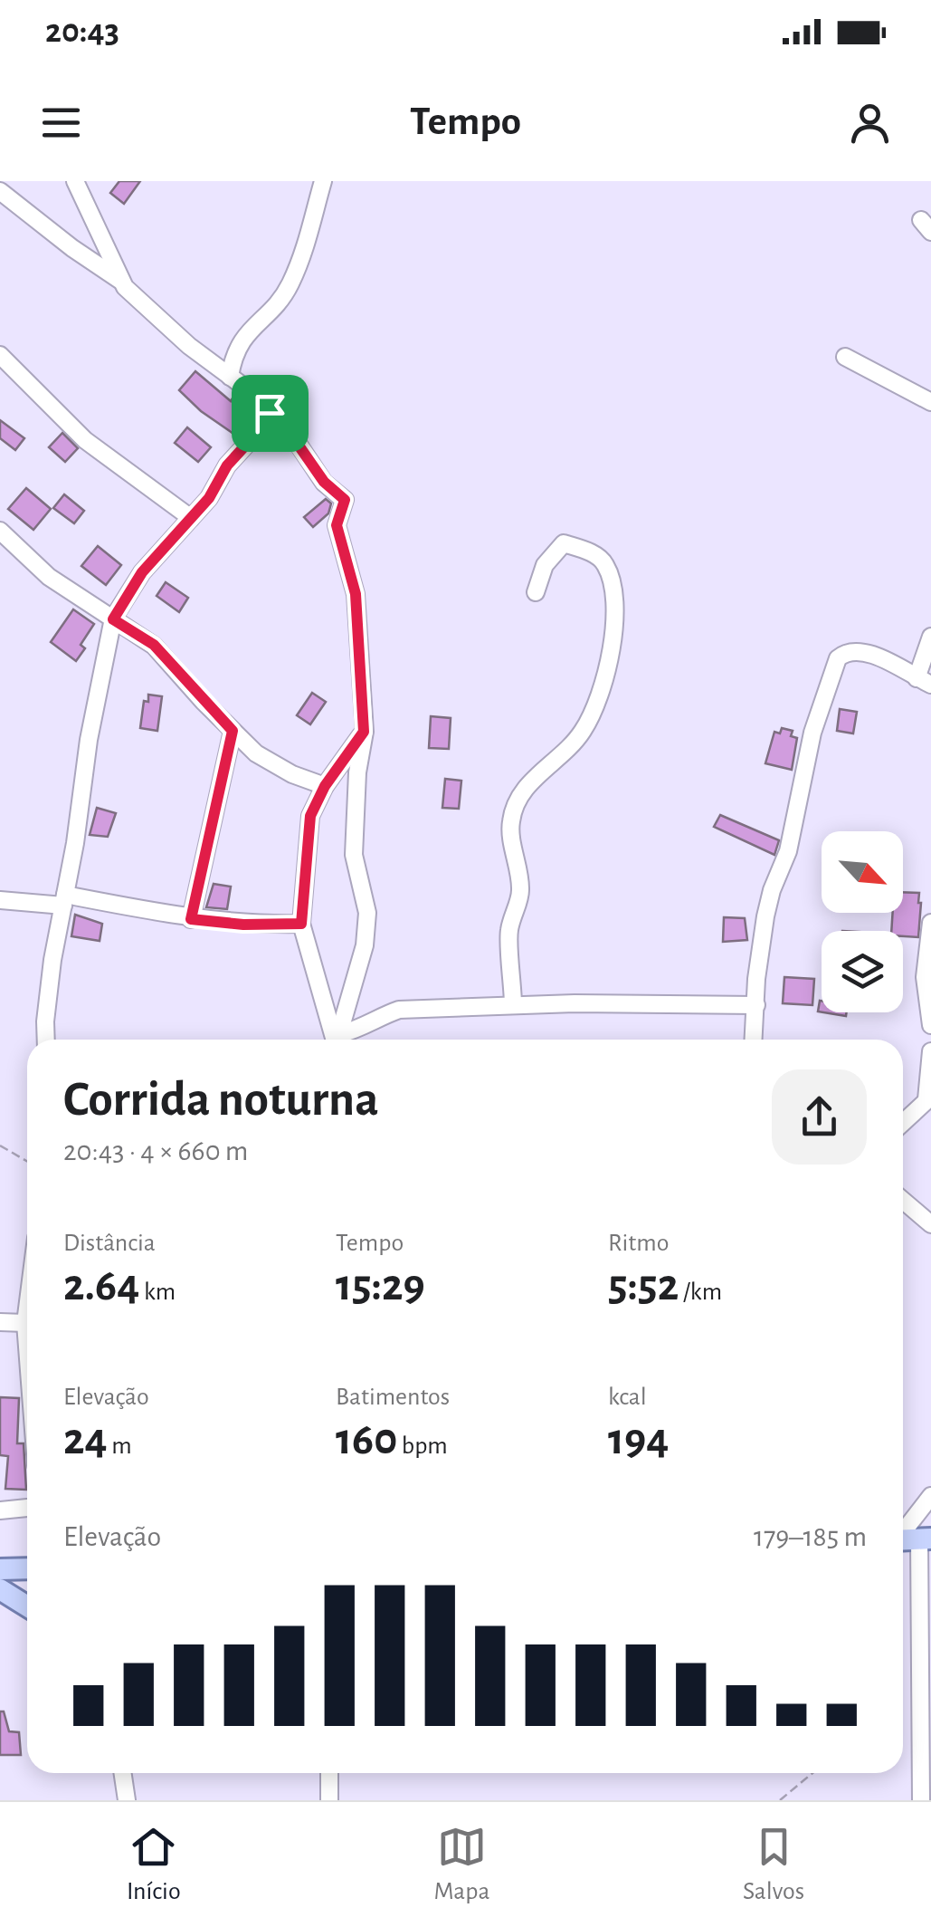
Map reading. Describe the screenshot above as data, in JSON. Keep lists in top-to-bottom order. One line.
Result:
{"north":"bottom right","page":{"status":"20:43","header":"Tempo","heading":["Corrida noturna","20:43 · 4 × 660 m"],"stats":[["Distância","2.64 km"],["Tempo","15:29"],["Ritmo","5:52 /km"],["Elevação","24 m"],["Batimentos","160 bpm"],["kcal","194"]],"chart":["Elevação","179–185 m"],"tabs":["Início","Mapa","Salvos"]}}
